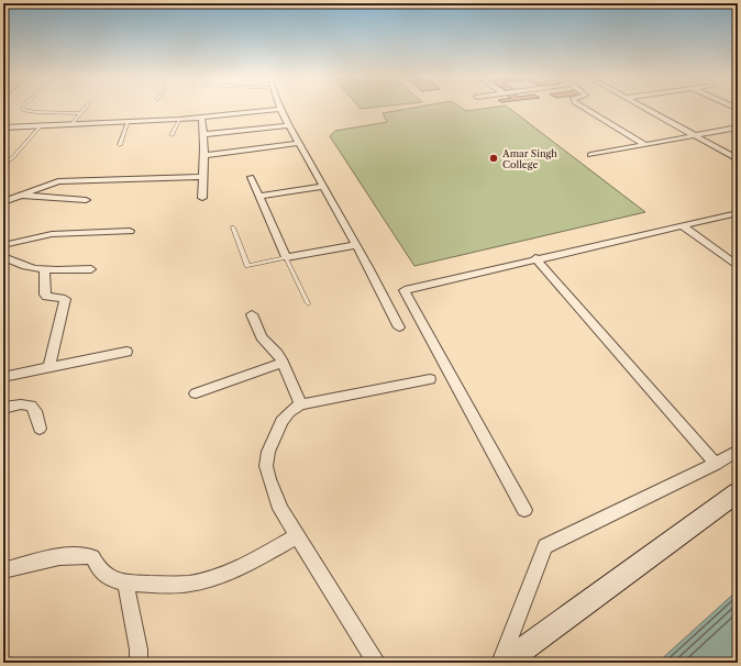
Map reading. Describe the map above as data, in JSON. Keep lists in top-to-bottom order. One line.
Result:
{"places":["Amar Singh College"]}
